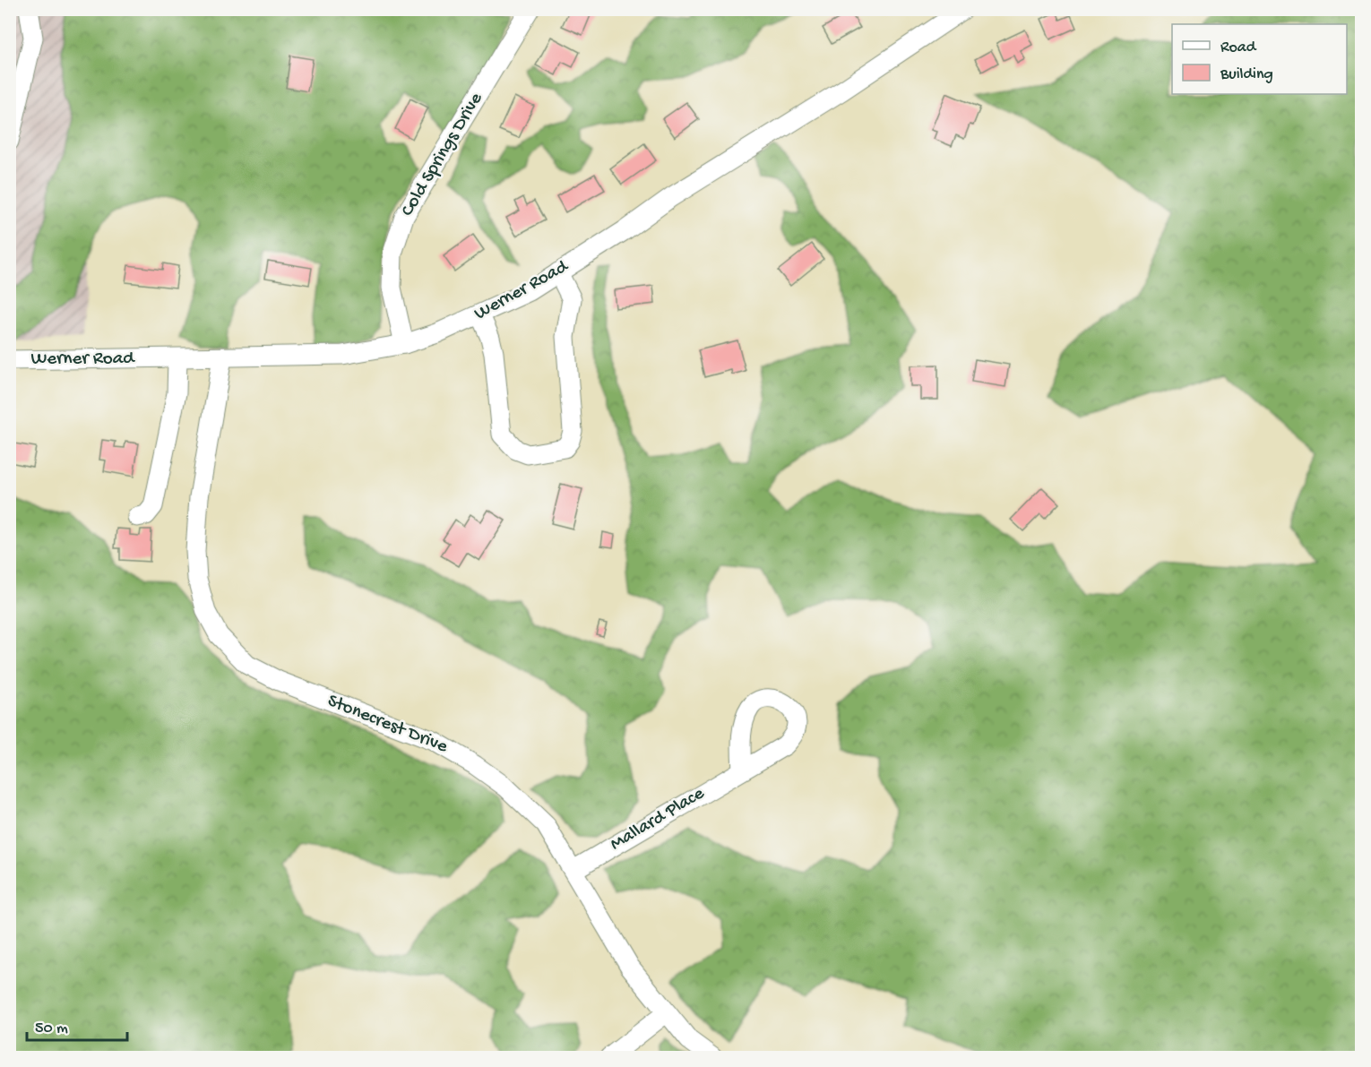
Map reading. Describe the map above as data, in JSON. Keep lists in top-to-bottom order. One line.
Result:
{"streets":{"street":["Cold Springs Drive","Werner Road","Stonecrest Drive","Mallard Place"]},"crossings":[["Cold Springs Drive","Werner Road"],["Werner Road","Stonecrest Drive"],["Stonecrest Drive","Mallard Place"]],"legend":["Road","Building"],"scale_bar":"50 m"}
